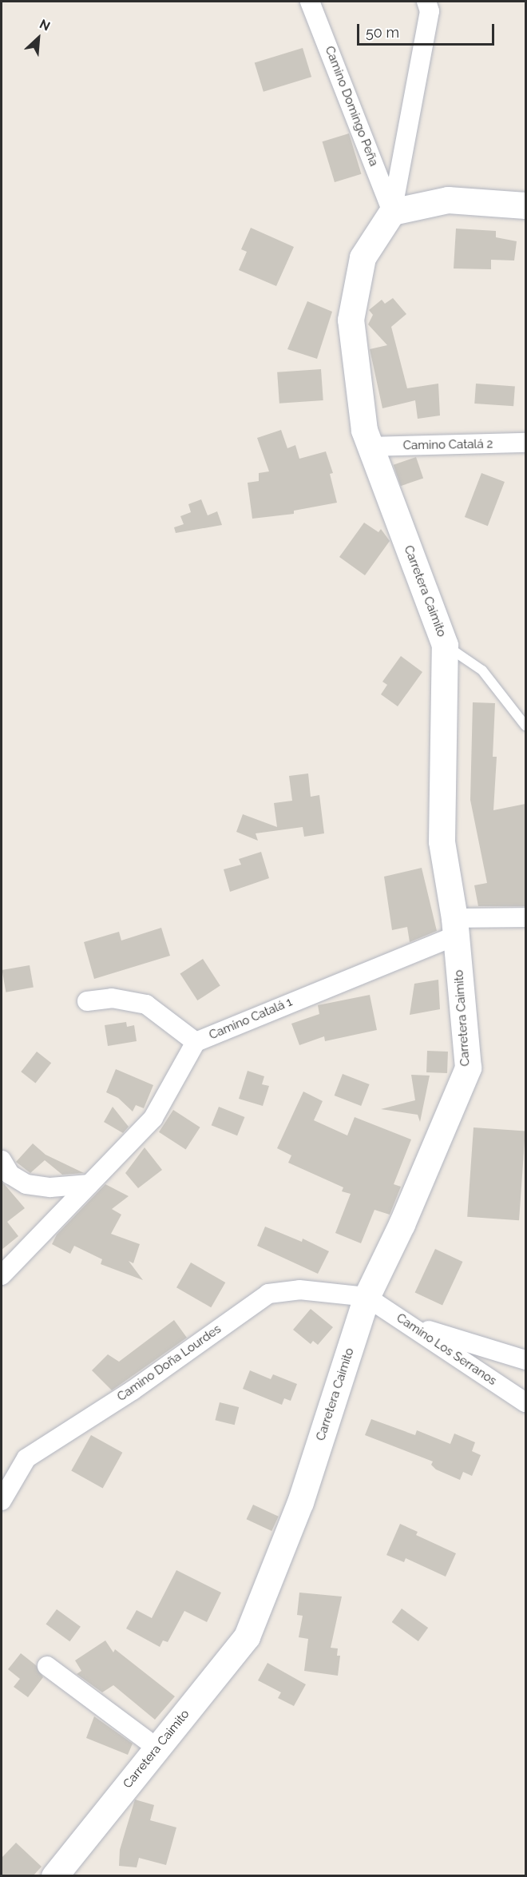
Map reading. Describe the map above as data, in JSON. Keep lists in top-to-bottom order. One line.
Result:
{"streets":{"street":["Camino Domingo Peña","Camino Catalá 2","Carretera Caimito","Camino Catalá 1","Camino Los Serranos","Camino Doña Lourdes"]},"crossings":[["Camino Domingo Peña","Carretera Caimito"],["Camino Catalá 2","Carretera Caimito"],["Carretera Caimito","Camino Catalá 1"],["Carretera Caimito","Camino Los Serranos"],["Carretera Caimito","Camino Doña Lourdes"],["Camino Los Serranos","Camino Doña Lourdes"]],"scale_bar":"50 m","north":"top right"}
